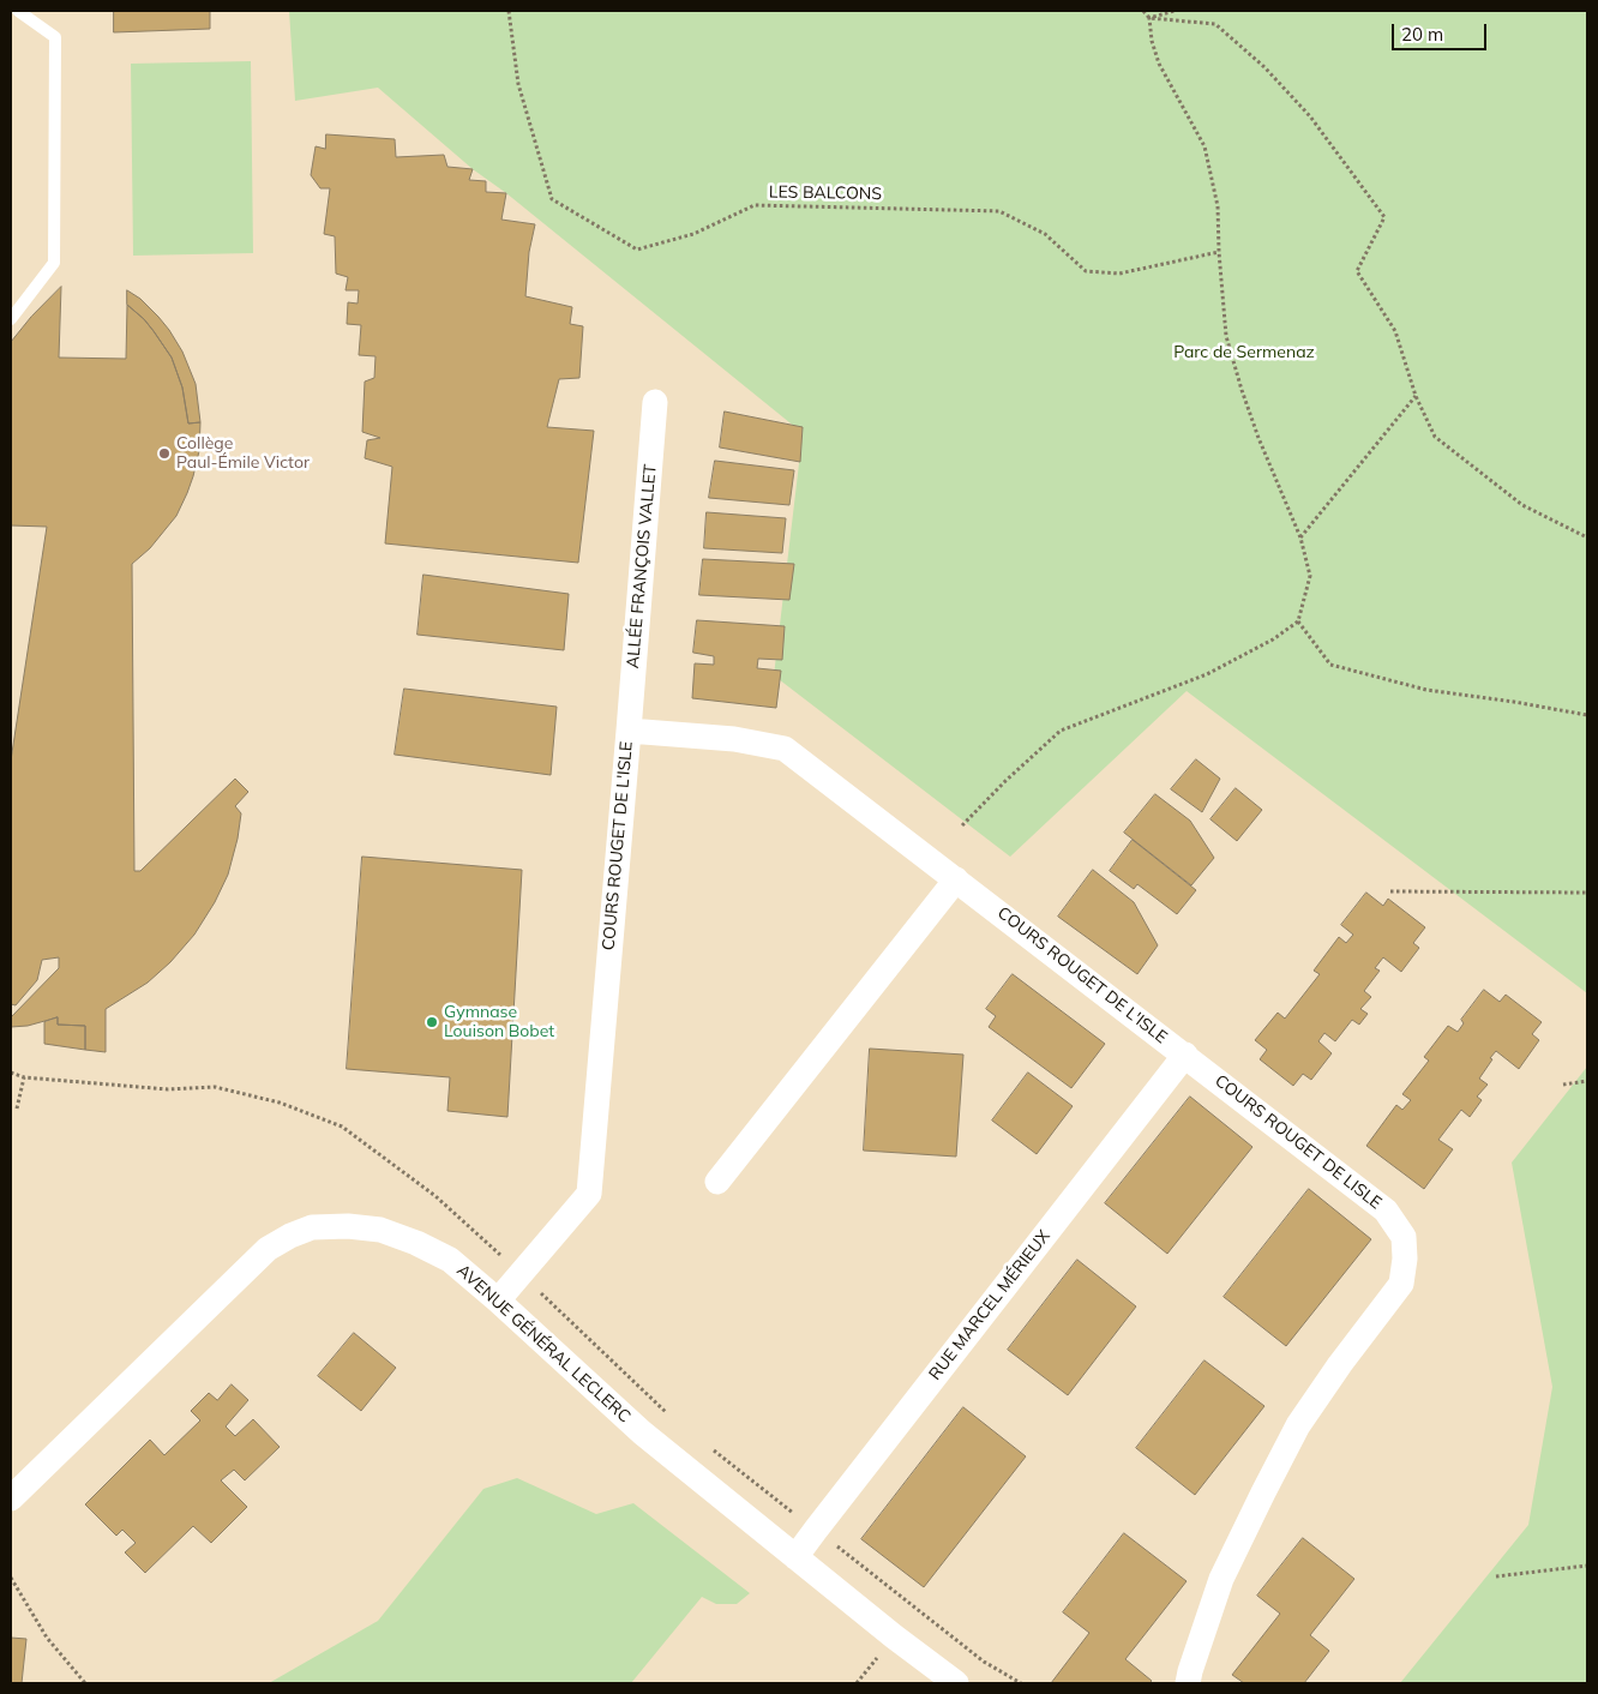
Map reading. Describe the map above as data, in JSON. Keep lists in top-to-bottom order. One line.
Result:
{"streets":{"street":["ALLÉE FRANÇOIS VALLET","COURS ROUGET DE L'ISLE","COURS ROUGET DE LISLE","RUE MARCEL MÉRIEUX","AVENUE GÉNÉRAL LECLERC"],"path":["LES BALCONS"]},"crossings":[["ALLÉE FRANÇOIS VALLET","COURS ROUGET DE L'ISLE"],["COURS ROUGET DE L'ISLE","COURS ROUGET DE LISLE"],["COURS ROUGET DE L'ISLE","RUE MARCEL MÉRIEUX"],["COURS ROUGET DE L'ISLE","AVENUE GÉNÉRAL LECLERC"],["COURS ROUGET DE LISLE","RUE MARCEL MÉRIEUX"],["RUE MARCEL MÉRIEUX","AVENUE GÉNÉRAL LECLERC"]],"parks":["Parc de Sermenaz"],"places":["Collège Paul-Émile Victor","Gymnase Louison Bobet"],"scale_bar":"20 m"}
